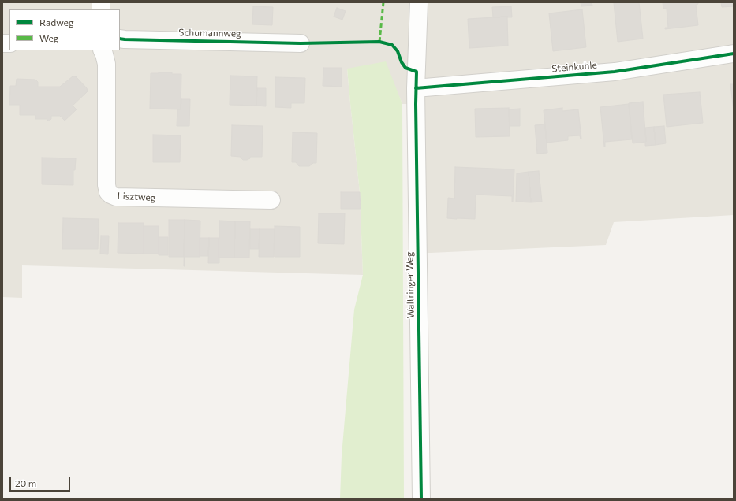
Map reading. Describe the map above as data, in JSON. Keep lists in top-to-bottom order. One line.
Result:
{"streets":{"street":["Schumannweg","Steinkuhle","Lisztweg","Waltringer Weg"]},"crossings":[["Steinkuhle","Waltringer Weg"]],"legend":["Radweg","Weg"],"scale_bar":"20 m"}
